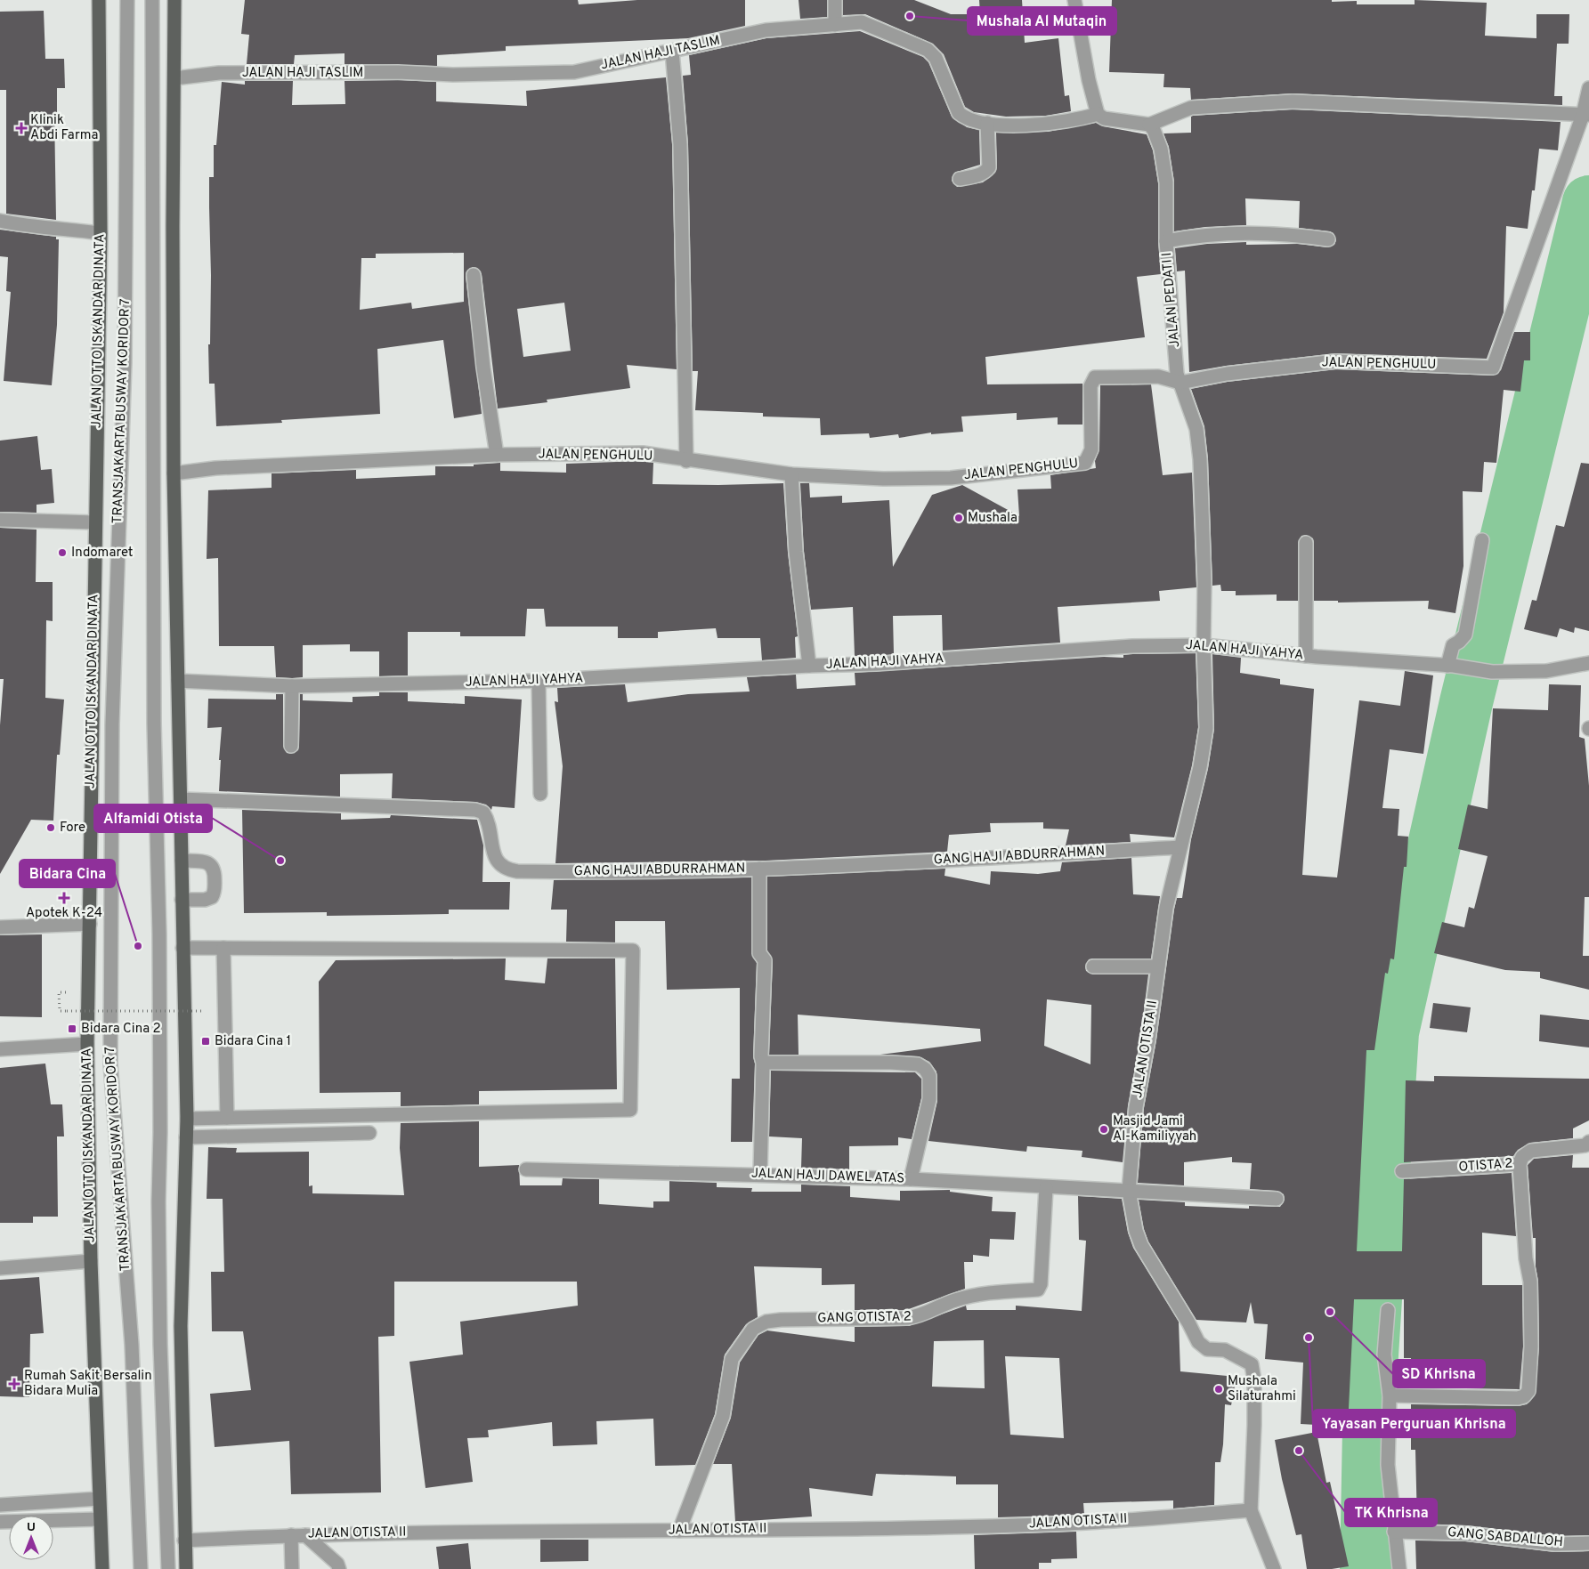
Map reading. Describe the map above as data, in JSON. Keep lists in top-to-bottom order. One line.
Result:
{"streets":{"main road":["JALAN OTTO ISKANDAR DINATA"],"street":["JALAN HAJI TASLIM","JALAN PEDATI I","JALAN PENGHULU","TRANSJAKARTA BUSWAY KORIDOR 7","JALAN HAJI YAHYA","GANG HAJI ABDURRAHMAN","JALAN OTISTA II","OTISTA 2","JALAN HAJI DAWEL ATAS","GANG OTISTA 2","GANG SABDALLOH"]},"crossings":[["JALAN PEDATI I","JALAN PENGHULU"],["JALAN PEDATI I","JALAN HAJI YAHYA"],["JALAN PEDATI I","JALAN OTISTA II"],["JALAN HAJI YAHYA","JALAN OTISTA II"],["GANG HAJI ABDURRAHMAN","JALAN OTISTA II"],["JALAN OTISTA II","JALAN HAJI DAWEL ATAS"],["JALAN OTISTA II","GANG OTISTA 2"],["JALAN HAJI DAWEL ATAS","GANG OTISTA 2"]],"places":{"other":["Mushala Al Mutaqin","Mushala","Indomaret","Fore","Alfamidi Otista","Bidara Cina","Masjid Jami Al-Kamiliyyah","SD Khrisna","Yayasan Perguruan Khrisna","Mushala Silaturahmi","TK Khrisna"],"health":["Klinik Abdi Farma","Apotek K-24","Rumah Sakit Bersalin Bidara Mulia"],"transit":["Bidara Cina 2","Bidara Cina 1"]},"north":"top"}
